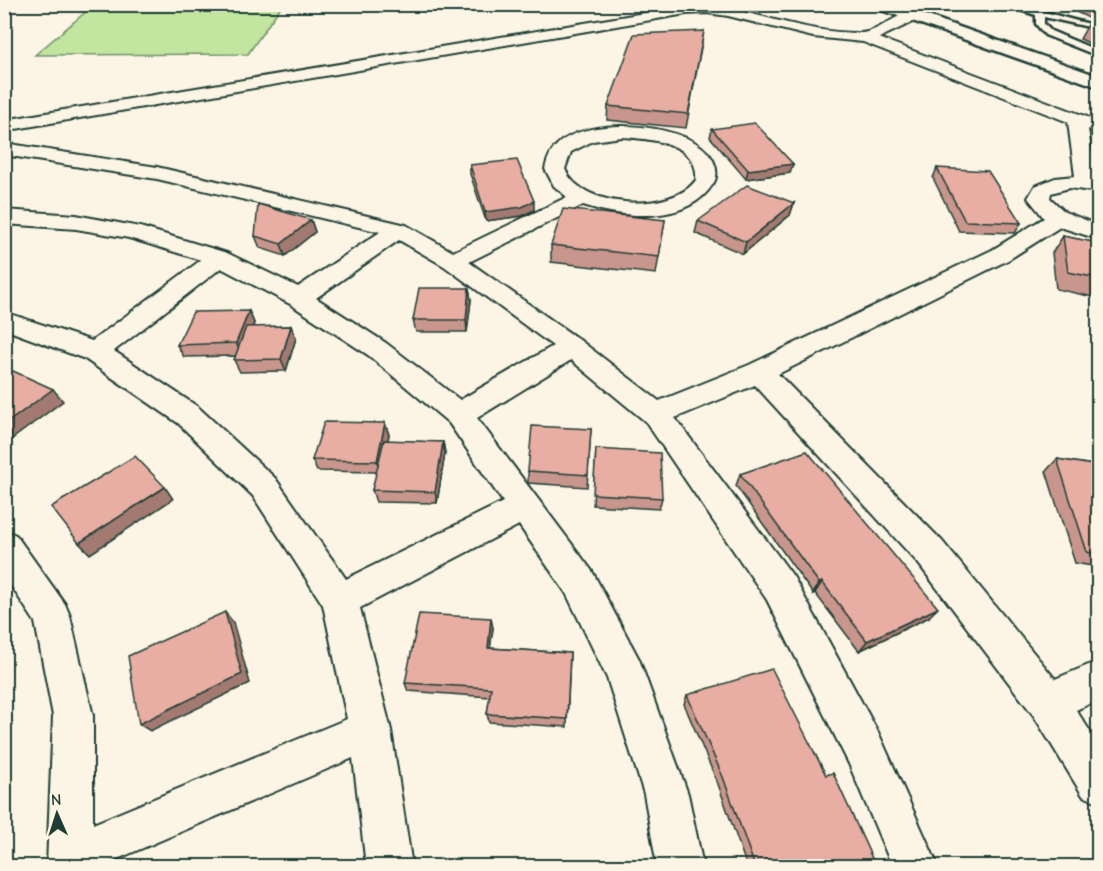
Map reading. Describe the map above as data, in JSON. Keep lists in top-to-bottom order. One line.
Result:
{"north":"top"}
